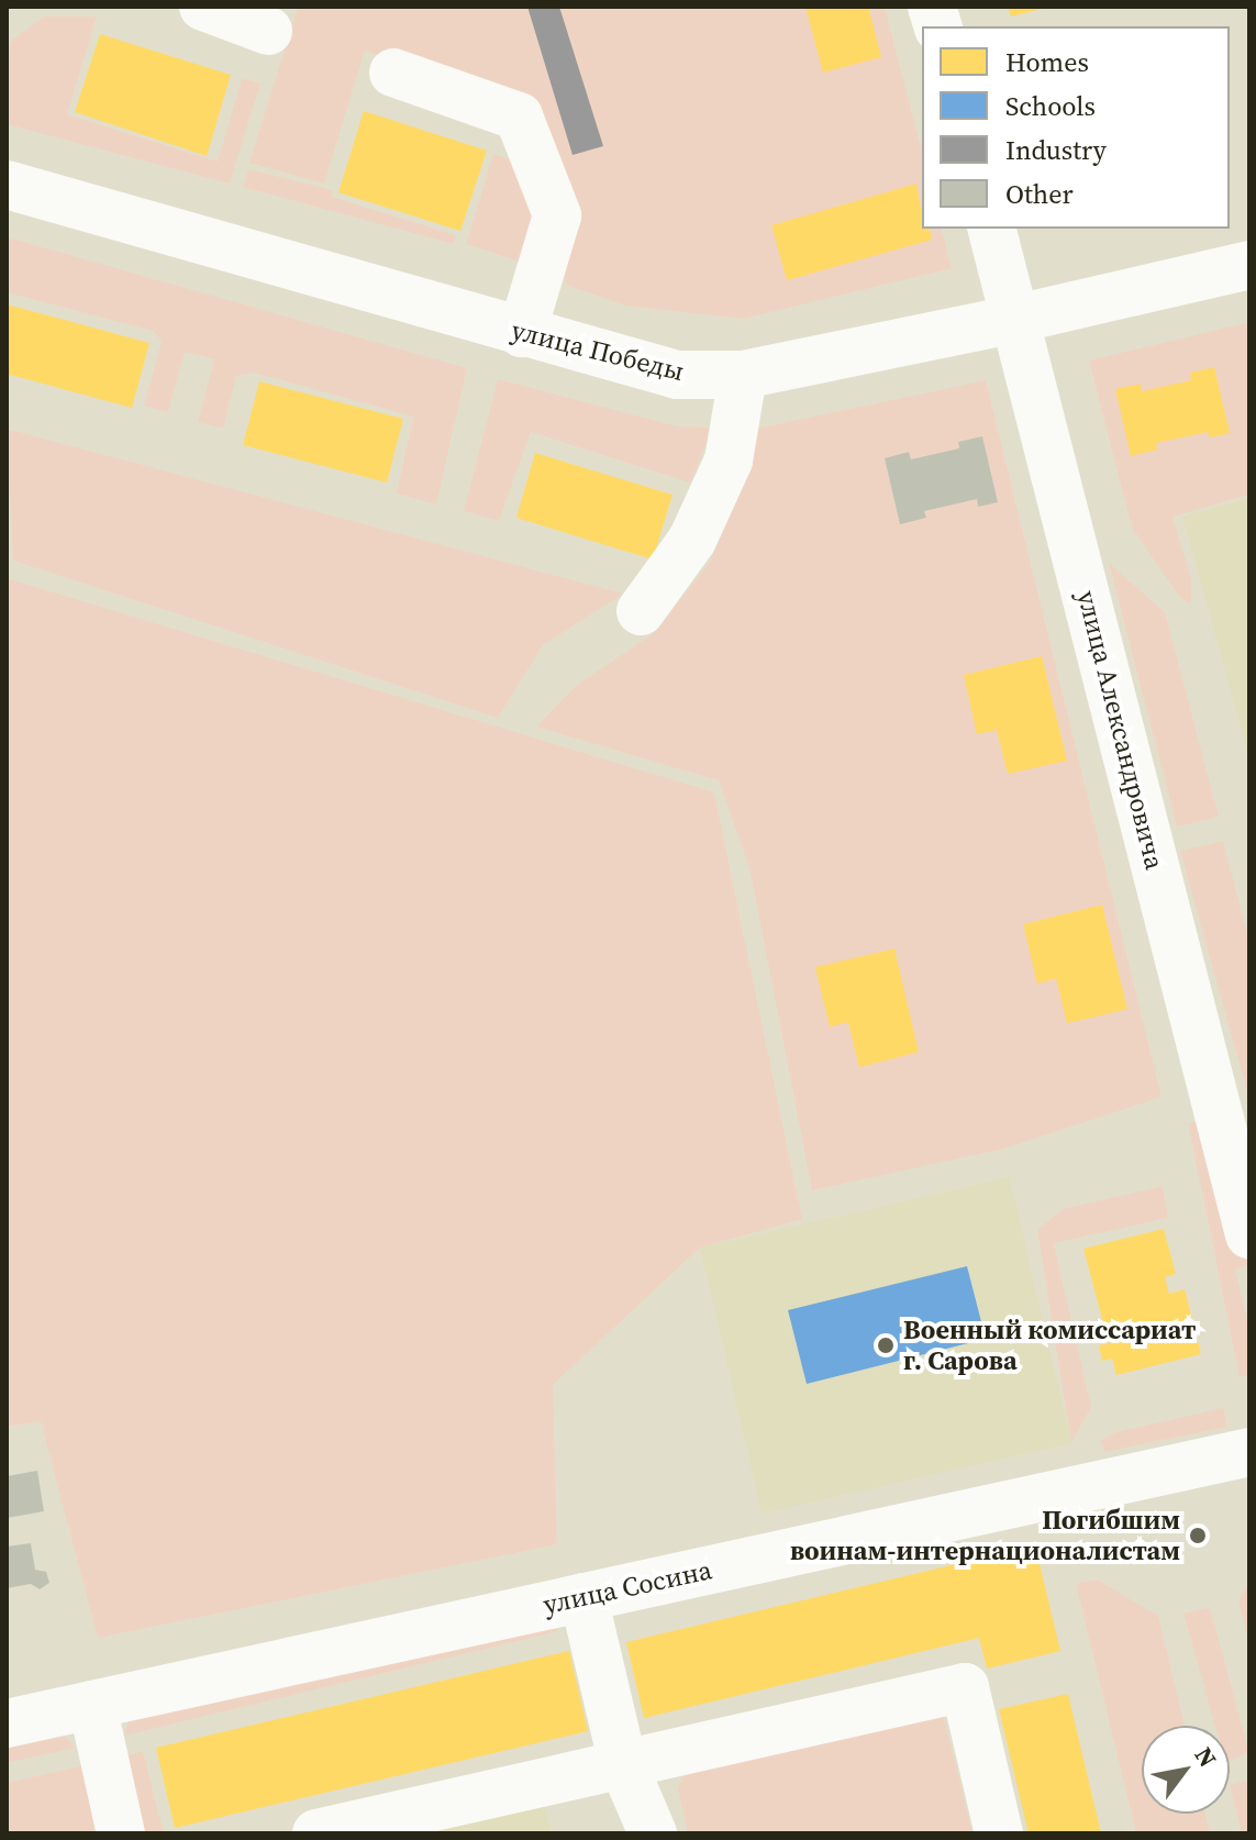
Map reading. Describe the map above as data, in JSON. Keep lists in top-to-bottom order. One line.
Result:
{"streets":{"street":["улица Победы","улица Александровича","улица Сосина"]},"crossings":[["улица Победы","улица Александровича"]],"places":["Военный комиссариат г. Сарова","Погибшим воинам-интернационалистам"],"legend":["Homes","Schools","Industry","Other"],"north":"top right"}
